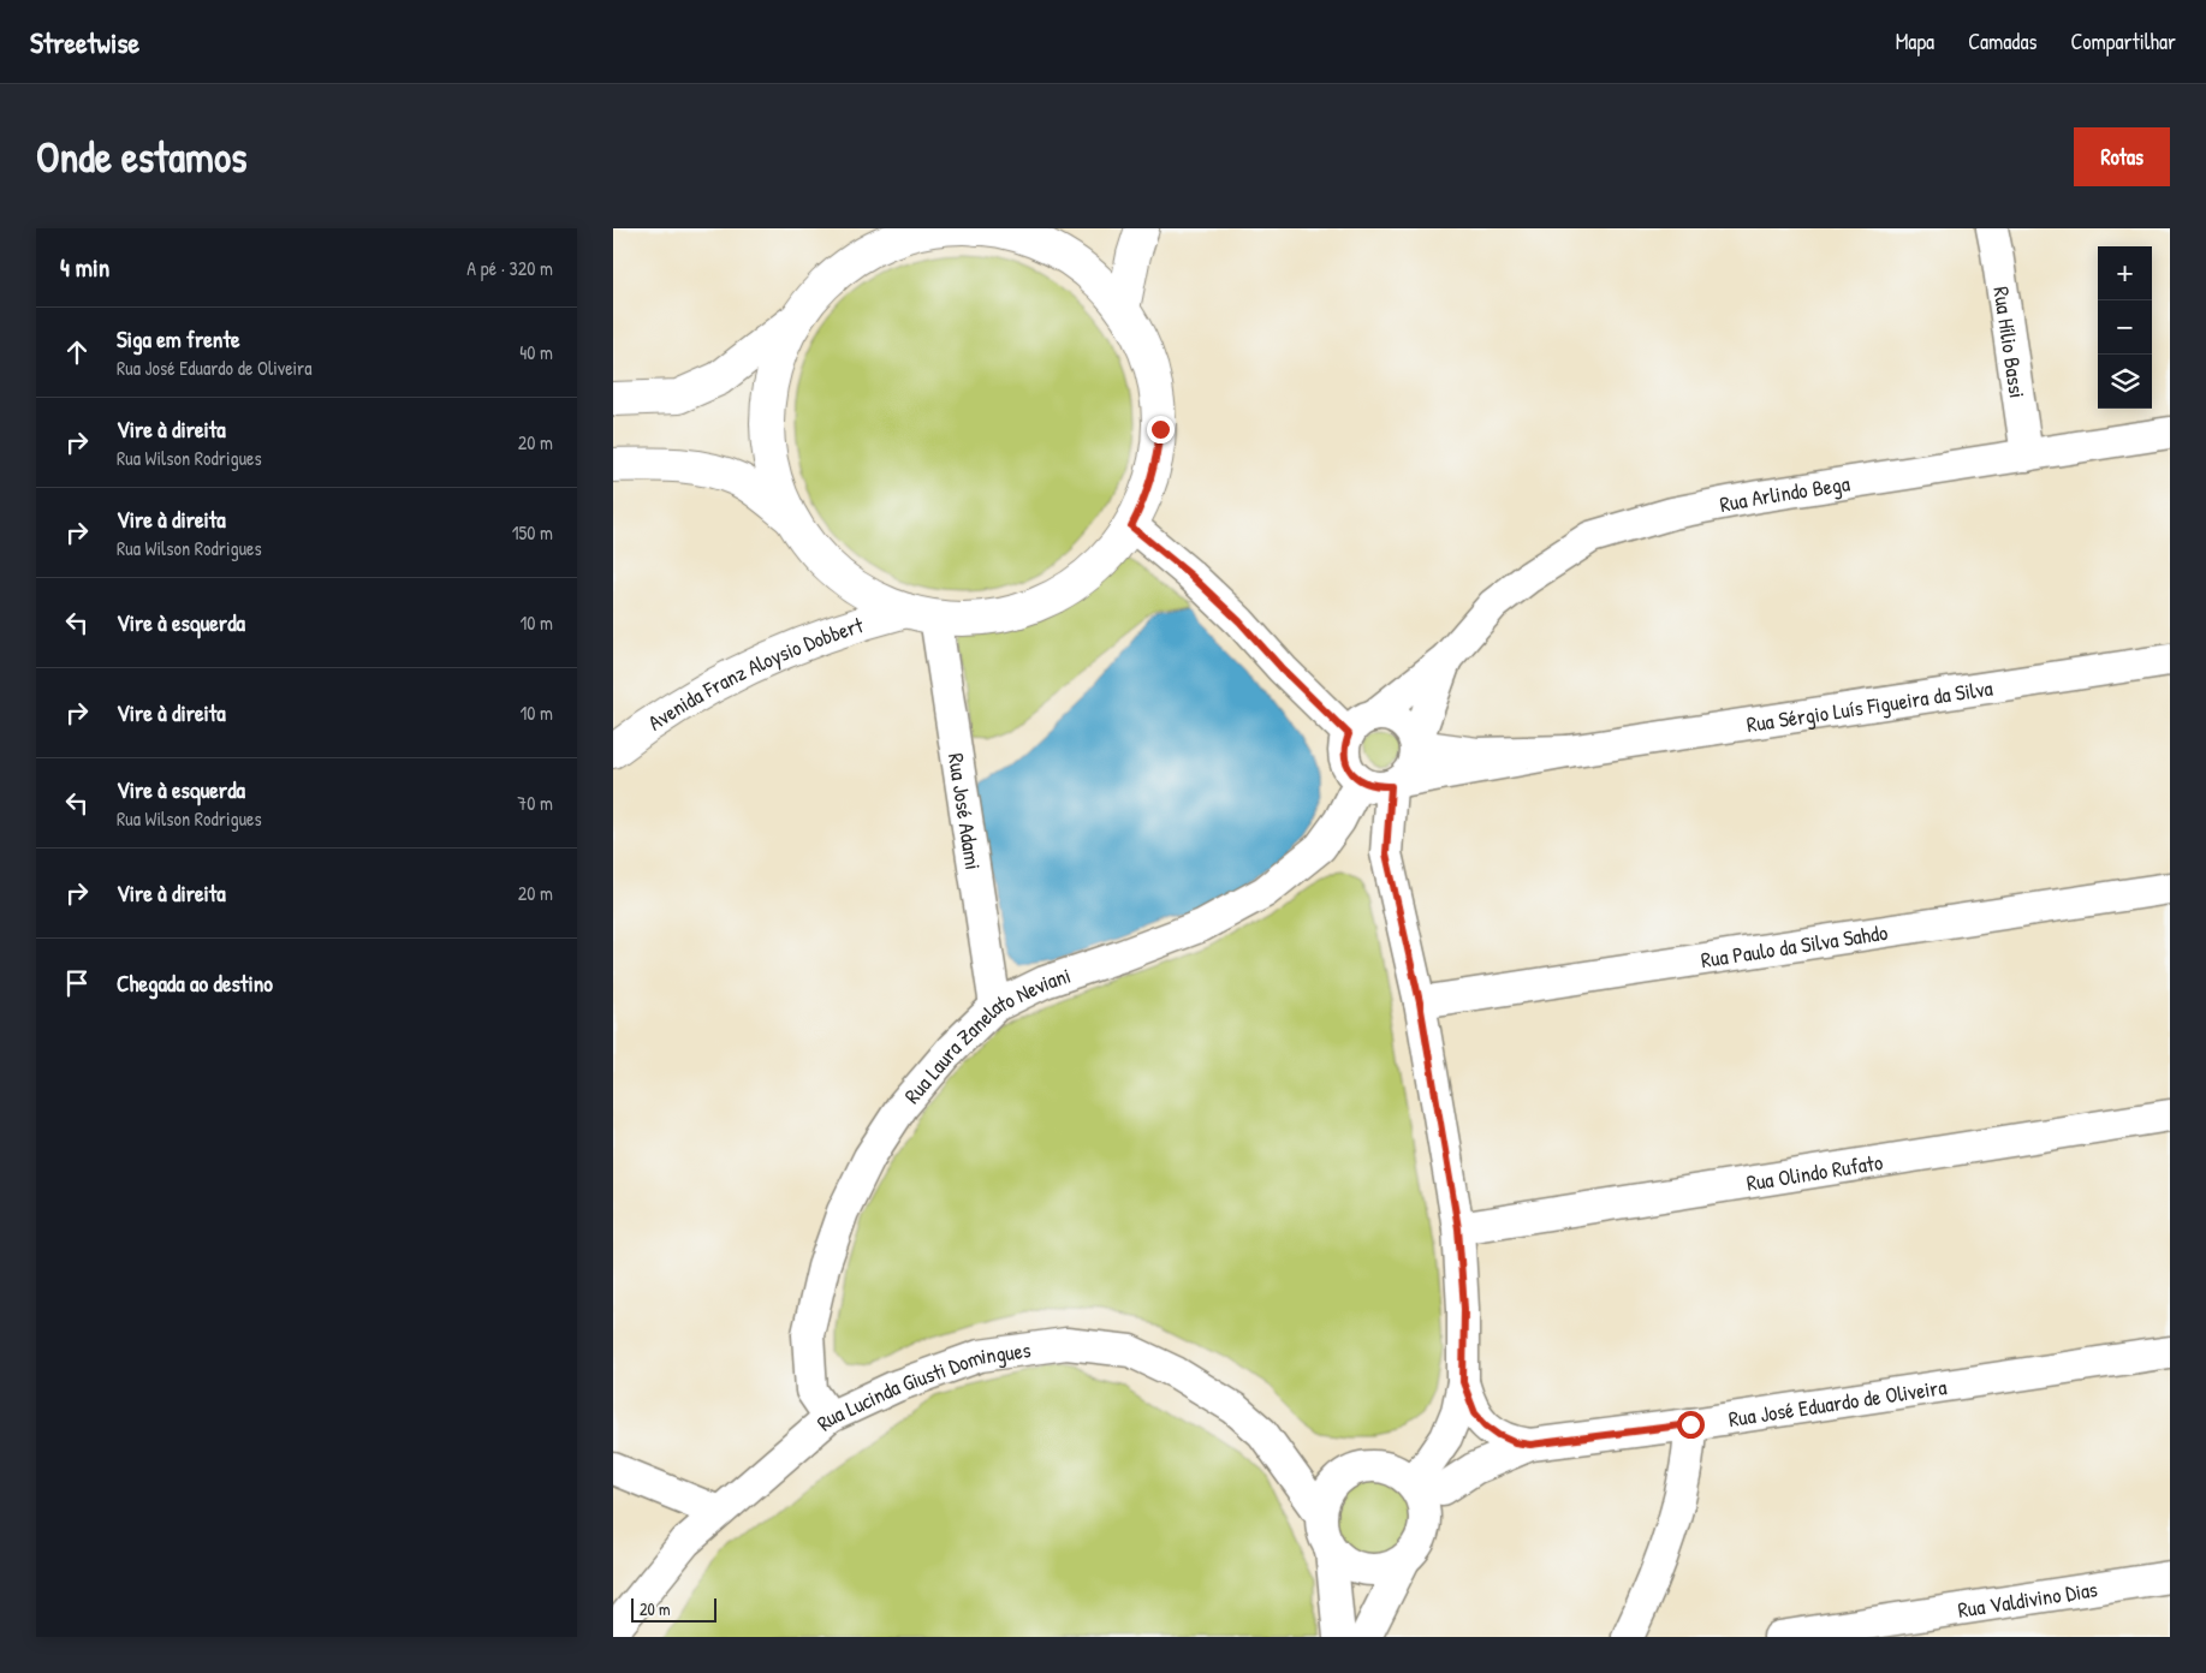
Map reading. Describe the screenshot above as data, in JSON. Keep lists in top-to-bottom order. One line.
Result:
{"streets":{"main road":["Avenida Franz Aloysio Dobbert"],"street":["Rua Hílio Bassi","Rua Arlindo Bega","Rua Sérgio Luís Figueira da Silva","Rua José Adami","Rua Paulo da Silva Sahdo","Rua Laura Zanelato Neviani","Rua Olindo Rufato","Rua Lucinda Giusti Domingues","Rua José Eduardo de Oliveira","Rua Valdivino Dias"]},"crossings":[["Rua Hílio Bassi","Rua Arlindo Bega"],["Rua Arlindo Bega","Rua Sérgio Luís Figueira da Silva"],["Rua Arlindo Bega","Rua Laura Zanelato Neviani"],["Avenida Franz Aloysio Dobbert","Rua José Adami"],["Rua Sérgio Luís Figueira da Silva","Rua Laura Zanelato Neviani"],["Rua José Adami","Rua Laura Zanelato Neviani"],["Rua Laura Zanelato Neviani","Rua Lucinda Giusti Domingues"],["Rua Lucinda Giusti Domingues","Rua José Eduardo de Oliveira"]],"scale_bar":"20 m","page":{"header":"Streetwise","nav":["Mapa","Camadas","Compartilhar"],"buttons":"Rotas","title":"Onde estamos","heading":["4 min","A pé · 320 m"],"map_buttons":["+","−"],"list":[["Siga em frente","Rua José Eduardo de Oliveira","40 m"],["Vire à direita","Rua Wilson Rodrigues","20 m"],["Vire à direita","Rua Wilson Rodrigues","150 m"],["Vire à esquerda","10 m"],["Vire à direita","10 m"],["Vire à esquerda","Rua Wilson Rodrigues","70 m"],["Vire à direita","20 m"],"Chegada ao destino"],"scale":"20 m"}}
